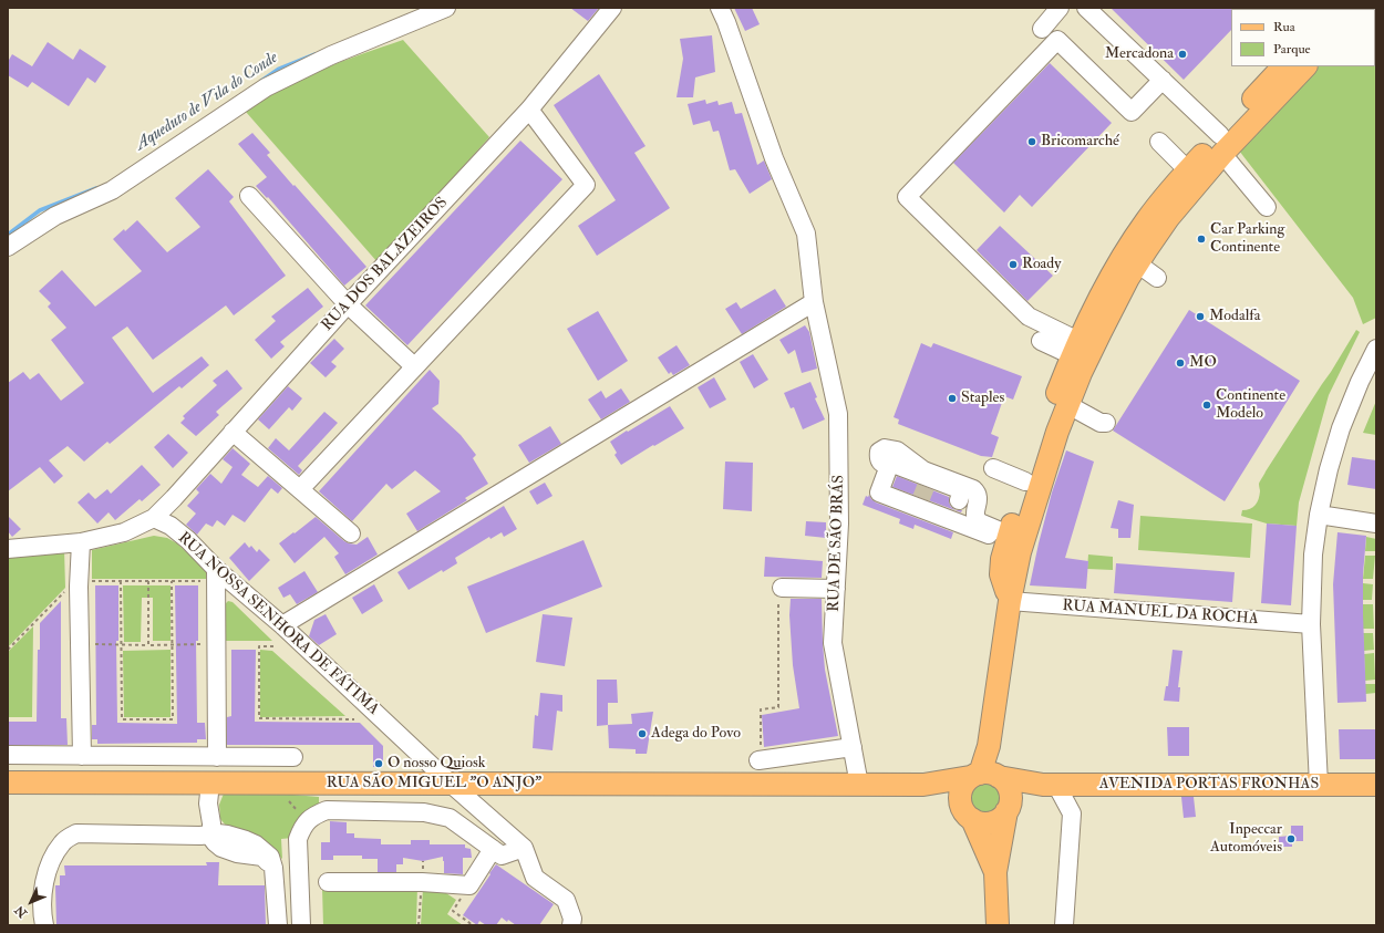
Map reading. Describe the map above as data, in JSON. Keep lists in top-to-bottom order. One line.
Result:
{"streets":{"main road":["RUA SÃO MIGUEL \"O ANJO\"","AVENIDA PORTAS FRONHAS"],"street":["RUA DOS BALAZEIROS","RUA DE SÃO BRÁS","RUA MANUEL DA ROCHA","RUA NOSSA SENHORA DE FÁTIMA"]},"crossings":[["RUA DOS BALAZEIROS","RUA NOSSA SENHORA DE FÁTIMA"],["RUA DE SÃO BRÁS","RUA SÃO MIGUEL \"O ANJO\""],["RUA DE SÃO BRÁS","AVENIDA PORTAS FRONHAS"],["RUA NOSSA SENHORA DE FÁTIMA","RUA SÃO MIGUEL \"O ANJO\""],["RUA SÃO MIGUEL \"O ANJO\"","AVENIDA PORTAS FRONHAS"]],"water":["Aqueduto de Vila do Conde"],"places":["Mercadona","Bricomarché","Car Parking Continente","Roady","Modalfa","MO","Staples","Continente Modelo","Adega do Povo","O nosso Quiosk","Inpeccar Automóveis"],"legend":["Rua","Parque"],"north":"bottom left"}
